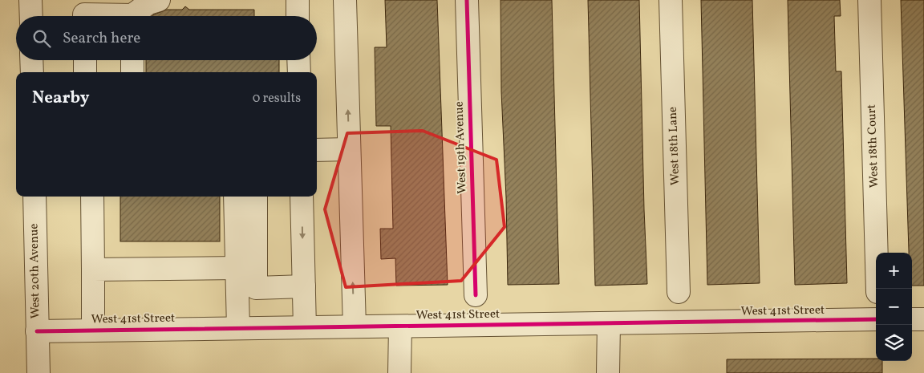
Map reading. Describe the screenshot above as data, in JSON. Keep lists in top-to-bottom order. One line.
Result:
{"streets":{"street":["West 18th Lane","West 18th Court","West 19th Avenue","West 20th Avenue","West 41st Street"]},"crossings":[["West 20th Avenue","West 41st Street"]],"page":{"search":"Search here","heading":["Nearby","0 results"],"map_buttons":["+","−"]}}
